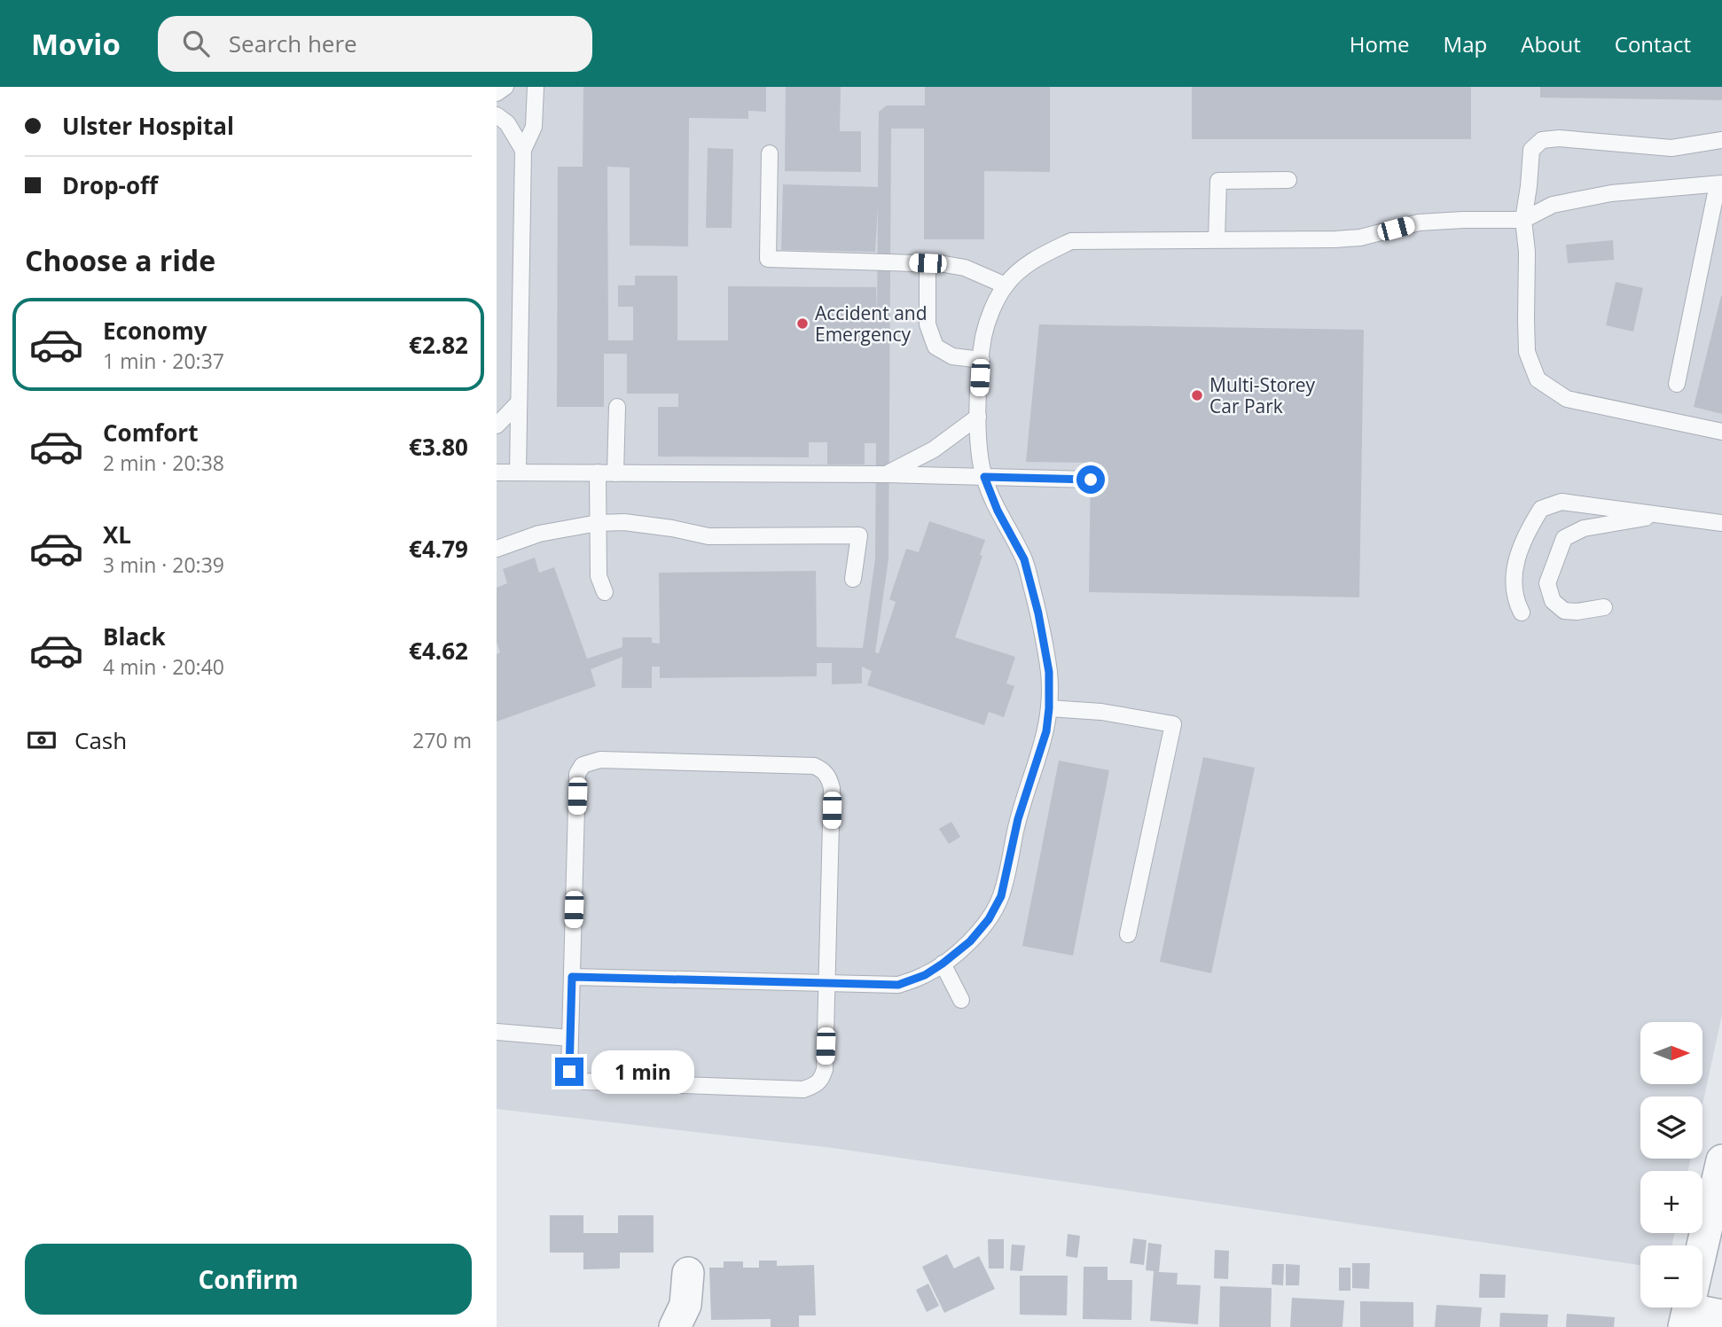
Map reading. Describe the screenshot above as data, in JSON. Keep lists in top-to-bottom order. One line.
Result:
{"places":["Accident and Emergency","Multi-Storey Car Park"],"north":"right","page":{"header":"Movio","search":"Search here","nav":["Home","Map","About","Contact"],"banner":["Ulster Hospital","Drop-off"],"heading":"Choose a ride","list":[{"name":"Economy","note":"1 min · 20:37","value":"€2.82"},{"name":"Comfort","note":"2 min · 20:38","value":"€3.80"},{"name":"XL","note":"3 min · 20:39","value":"€4.79"},{"name":"Black","note":"4 min · 20:40","value":"€4.62"}],"pay":["Cash","270 m"],"map_buttons":["+","−"],"bubble":"1 min","buttons":"Confirm"}}
